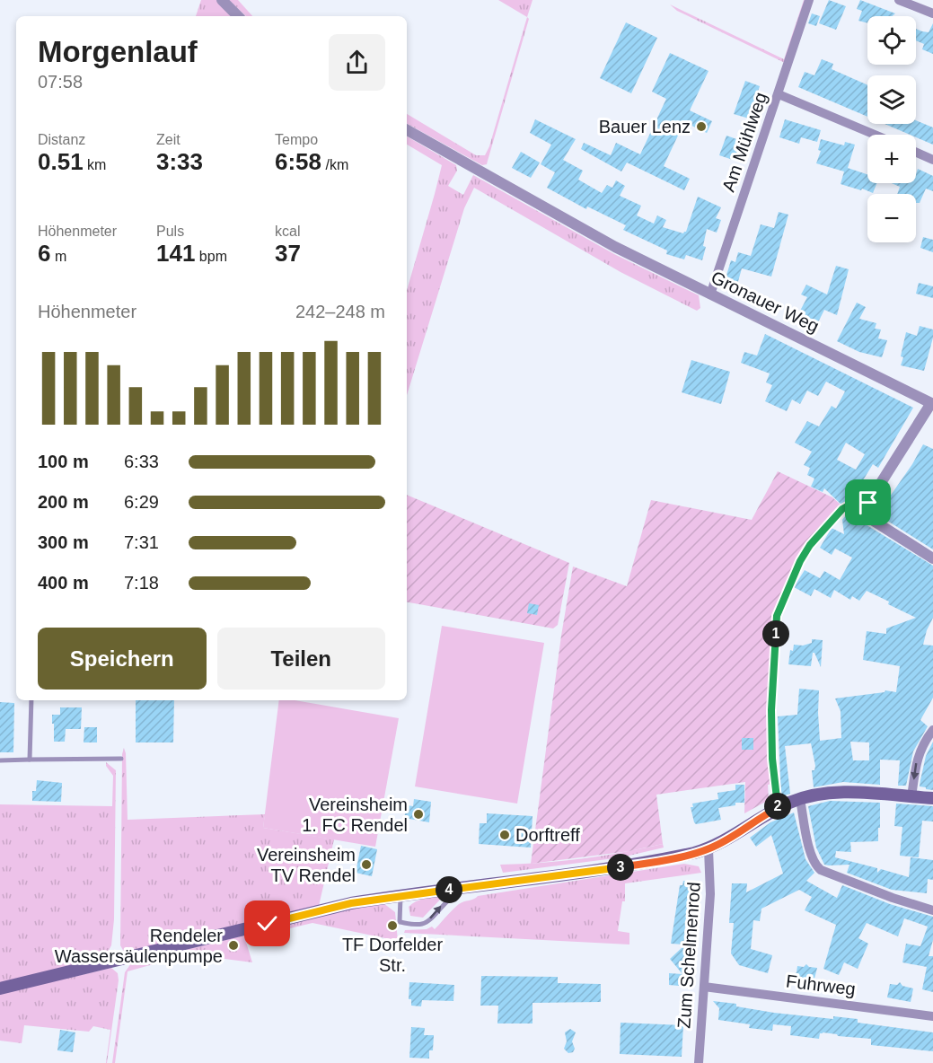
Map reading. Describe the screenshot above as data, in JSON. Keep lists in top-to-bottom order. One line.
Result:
{"streets":{"street":["Am Mühlweg","Gronauer Weg","Zum Schelmenrod","Fuhrweg"]},"crossings":[["Am Mühlweg","Gronauer Weg"],["Zum Schelmenrod","Fuhrweg"]],"places":["Bauer Lenz","Vereinsheim 1. FC Rendel","Dorftreff","Vereinsheim TV Rendel","TF Dorfelder Str.","Rendeler Wassersäulenpumpe"],"page":{"map_buttons":["+","−"],"heading":["Morgenlauf","07:58"],"stats":[["Distanz","0.51 km"],["Zeit","3:33"],["Tempo","6:58 /km"],["Höhenmeter","6 m"],["Puls","141 bpm"],["kcal","37"]],"chart":["Höhenmeter","242–248 m"],"list":[{"name":"100 m","note":"6:33"},{"name":"200 m","note":"6:29"},{"name":"300 m","note":"7:31"},{"name":"400 m","note":"7:18"}],"buttons":["Speichern","Teilen"],"pins":["1","2","3","4"]}}
